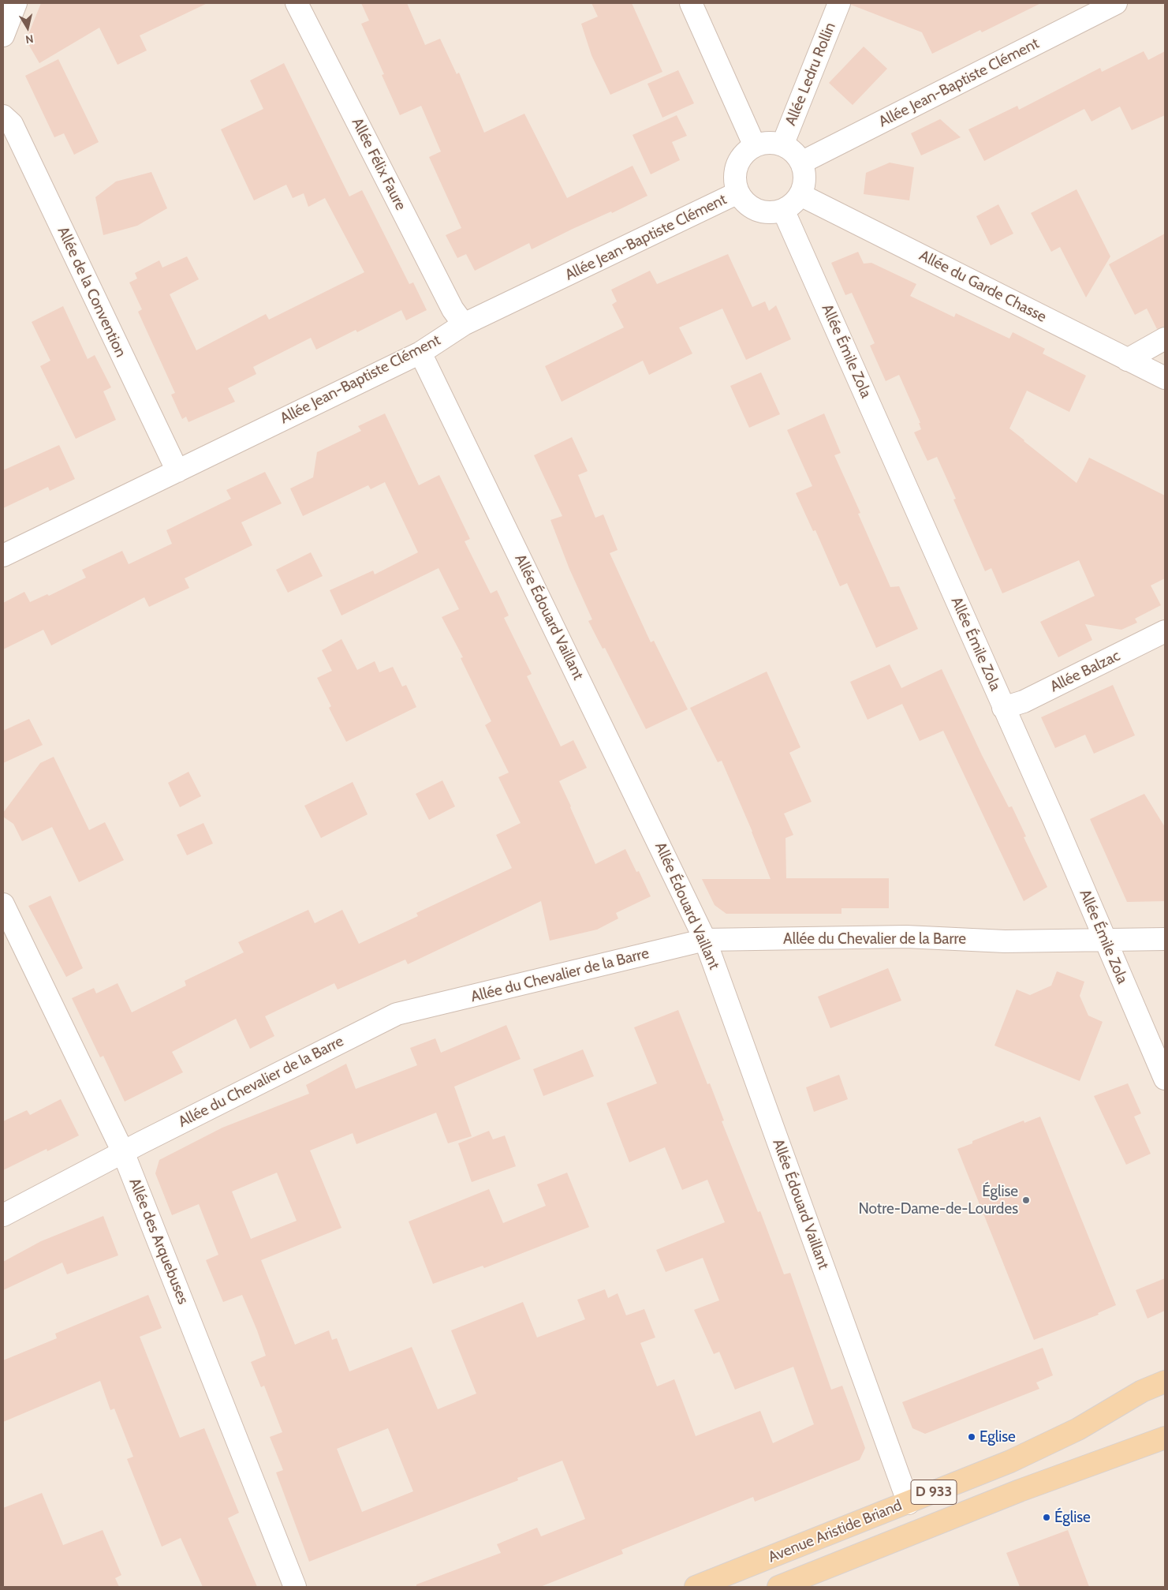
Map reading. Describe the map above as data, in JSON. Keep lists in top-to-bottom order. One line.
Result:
{"streets":{"main road":["D 933","Avenue Aristide Briand"],"street":["Allée Ledru Rollin","Allée Jean-Baptiste Clément","Allée Félix Faure","Allée du Garde Chasse","Allée de la Convention","Allée Émile Zola","Allée Édouard Vaillant","Allée Balzac","Allée du Chevalier de la Barre","Allée des Arquebuses"]},"crossings":[["Allée Ledru Rollin","Allée Jean-Baptiste Clément"],["Allée Ledru Rollin","Allée du Garde Chasse"],["Allée Ledru Rollin","Allée Émile Zola"],["Allée Jean-Baptiste Clément","Allée Félix Faure"],["Allée Jean-Baptiste Clément","Allée du Garde Chasse"],["Allée Jean-Baptiste Clément","Allée de la Convention"],["Allée Jean-Baptiste Clément","Allée Émile Zola"],["Allée Jean-Baptiste Clément","Allée Édouard Vaillant"],["Allée du Garde Chasse","Allée Émile Zola"],["Allée Émile Zola","Allée Balzac"],["Allée Émile Zola","Allée du Chevalier de la Barre"],["Allée Édouard Vaillant","Allée du Chevalier de la Barre"],["Allée Édouard Vaillant","Avenue Aristide Briand"],["Allée du Chevalier de la Barre","Allée des Arquebuses"]],"places":["Église Notre-Dame-de-Lourdes","Eglise","Église"],"north":"bottom"}
